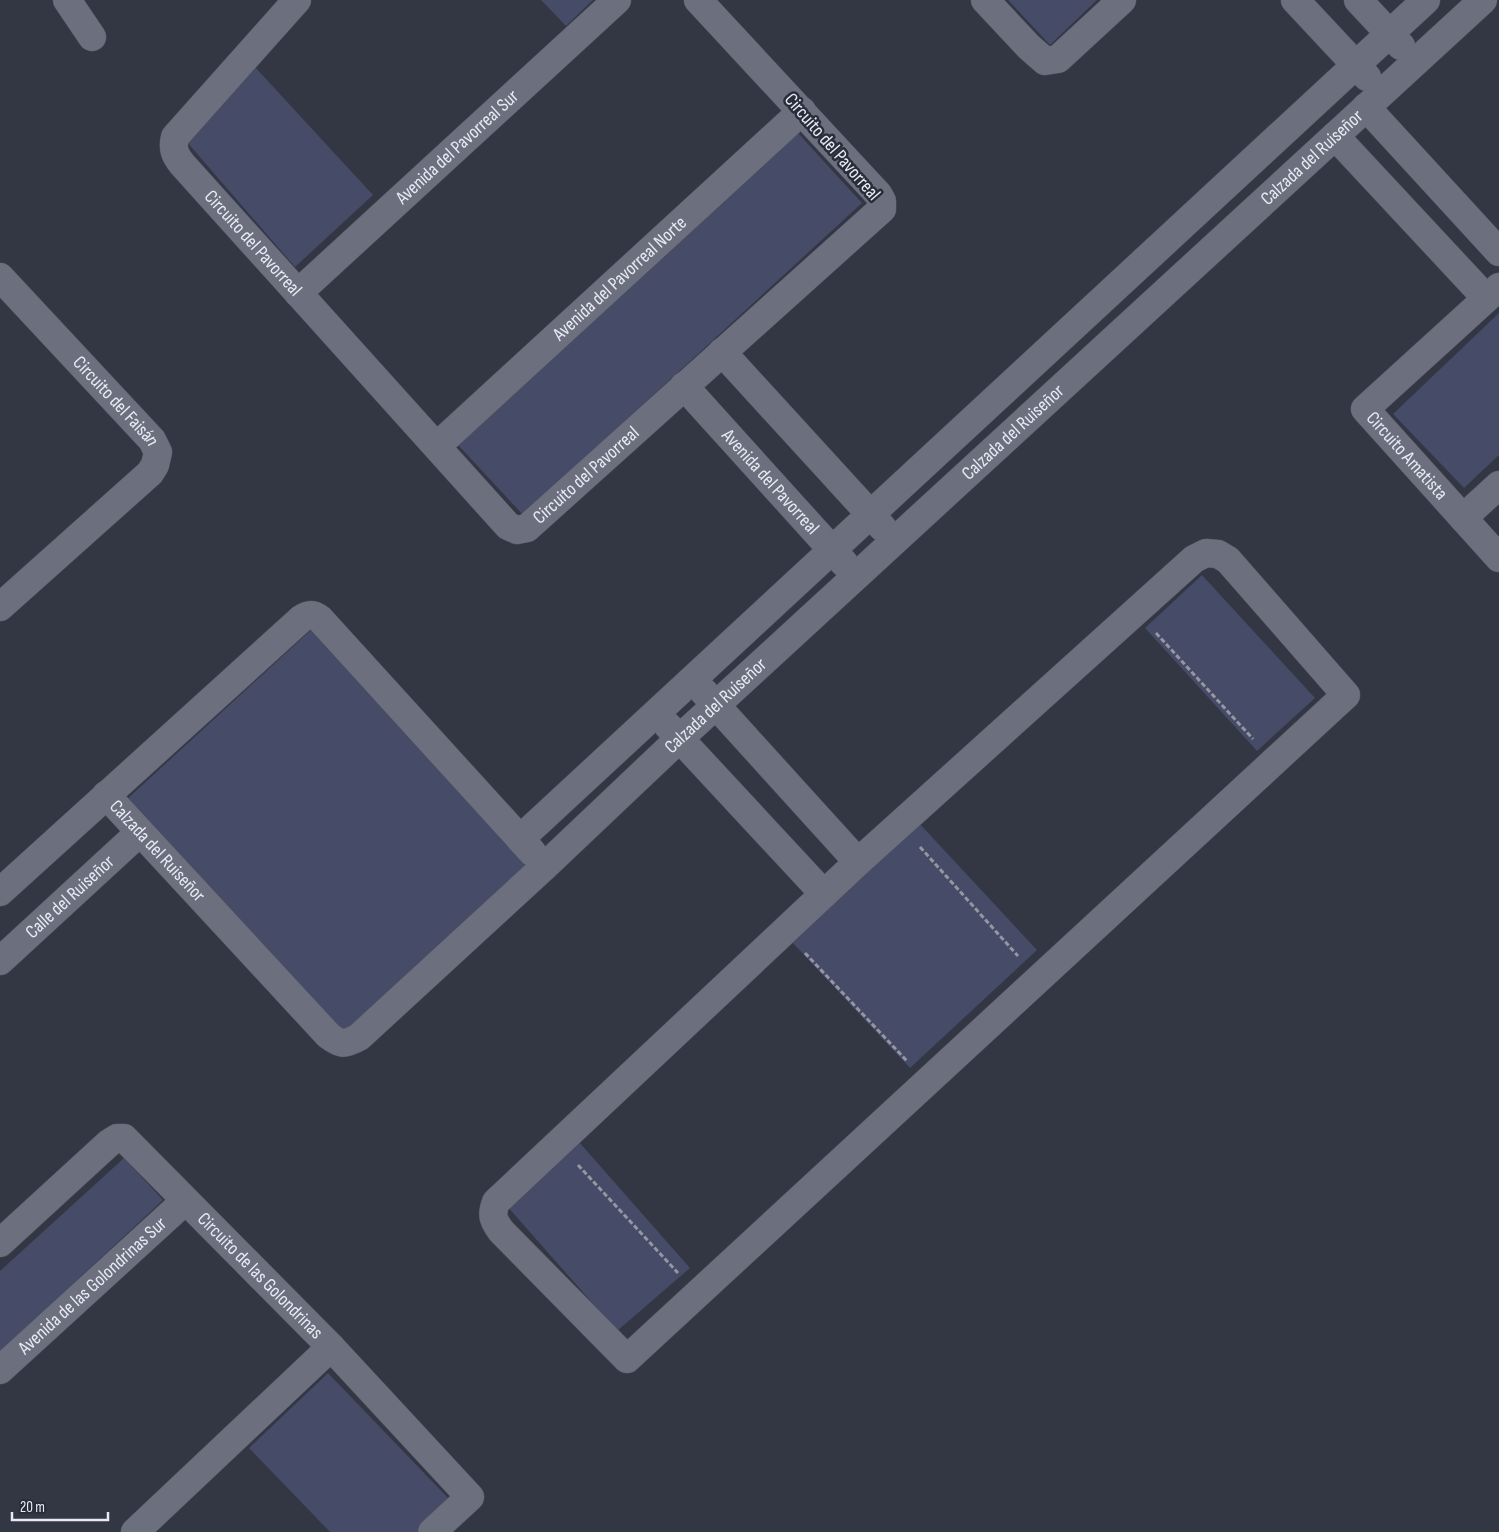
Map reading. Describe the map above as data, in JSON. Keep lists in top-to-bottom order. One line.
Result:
{"streets":{"street":["Avenida del Pavorreal Sur","Circuito del Pavorreal","Calzada del Ruiseñor","Avenida del Pavorreal Norte","Circuito del Faisán","Circuito Amatista","Avenida del Pavorreal","Calle del Ruiseñor","Circuito de las Golondrinas","Avenida de las Golondrinas Sur"]},"crossings":[["Avenida del Pavorreal Sur","Circuito del Pavorreal"],["Circuito del Pavorreal","Avenida del Pavorreal Norte"],["Circuito del Pavorreal","Avenida del Pavorreal"],["Calzada del Ruiseñor","Circuito Amatista"],["Calzada del Ruiseñor","Avenida del Pavorreal"],["Calzada del Ruiseñor","Calle del Ruiseñor"],["Circuito de las Golondrinas","Avenida de las Golondrinas Sur"]],"scale_bar":"20 m"}
